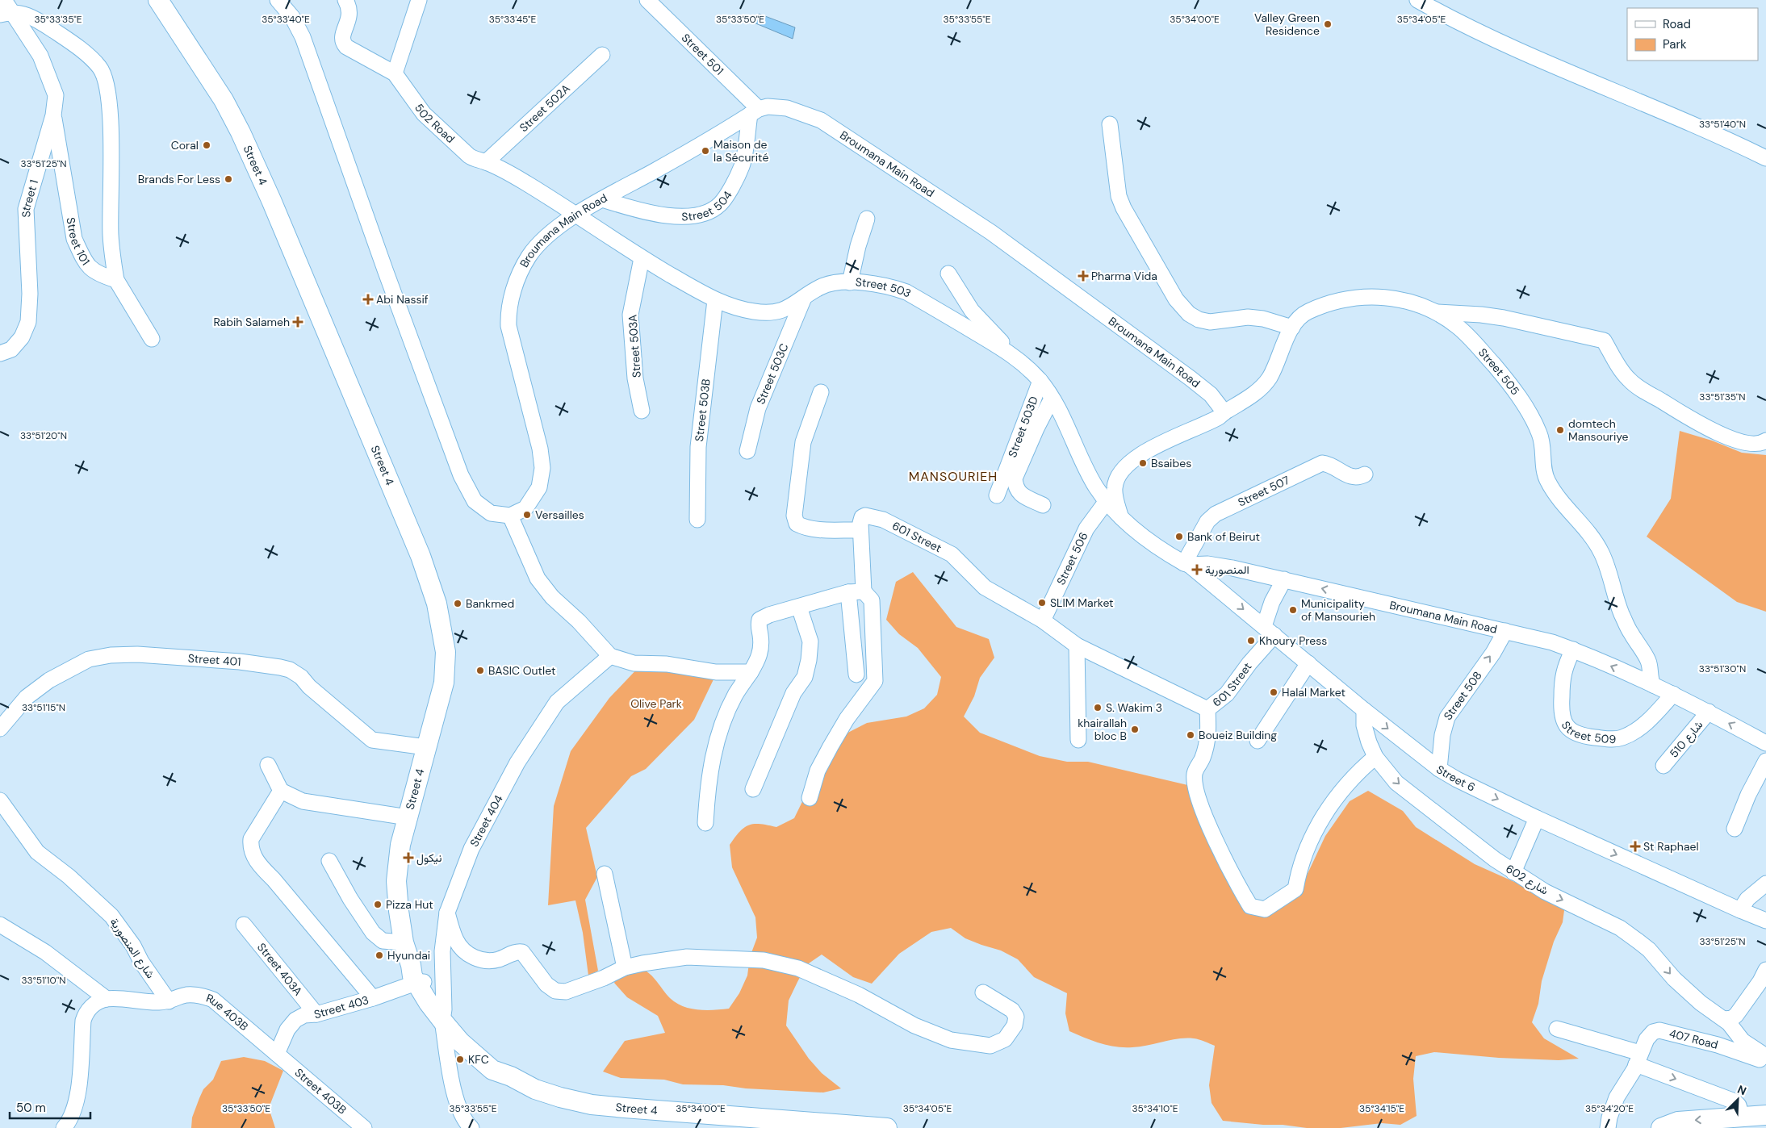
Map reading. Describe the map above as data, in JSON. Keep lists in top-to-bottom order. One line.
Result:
{"streets":{"main road":["Street 4"],"street":["Street 501","Street 502A","502 Road","Broumana Main Road","Street 1","Street 504","Street 101","Street 503","Street 503A","Street 505","Street 503C","Street 503B","Street 503D","Street 507","601 Street","Street 506","Street 401","Street 508","Street 509","شارع 510","Street 6","Street 404","شارع 602","شارع المنصورية","Street 403A","Street 403","Rue 403B","407 Road","Street 403B"]},"crossings":[["Street 501","Broumana Main Road"],["Street 501","Street 504"],["Street 502A","502 Road"],["502 Road","Broumana Main Road"],["502 Road","Street 503"],["Broumana Main Road","Street 504"],["Broumana Main Road","Street 503"],["Broumana Main Road","Street 505"],["Broumana Main Road","Street 507"],["Broumana Main Road","Street 508"],["Broumana Main Road","Street 509"],["Broumana Main Road","شارع 510"],["Broumana Main Road","Street 6"],["Street 4","Street 401"],["Street 4","Street 404"],["Street 4","Street 403"],["Street 1","Street 101"],["Street 503","Street 503A"],["Street 503","Street 503C"],["Street 503","Street 503B"],["Street 503","Street 503D"],["Street 503","Street 506"],["Street 507","Street 6"],["601 Street","Street 506"],["601 Street","Street 6"],["Street 508","Street 6"],["Street 6","شارع 602"],["شارع المنصورية","Rue 403B"],["Street 403A","Street 403"],["Street 403","Rue 403B"],["Street 403","Street 403B"],["Rue 403B","Street 403B"]],"one_way":["Street 508","Street 6"],"districts":["MANSOURIEH"],"parks":["Olive Park"],"places":{"other":["Valley Green Residence","Coral","Maison de la Sécurité","Brands For Less","domtech Mansouriye","Bsaibes","Versailles","Bank of Beirut","SLIM Market","Bankmed","Municipality of Mansourieh","Khoury Press","BASIC Outlet","Halal Market","S. Wakim 3","khairallah bloc B","Boueiz Building","Pizza Hut","Hyundai","KFC"],"health":["Pharma Vida","Abi Nassif","Rabih Salameh","المنصورية","St Raphael","نيكول"]},"legend":["Road","Park"],"scale_bar":"50 m","north":"top right","coordinates":["35°33'40\"E","35°33'45\"E","35°33'50\"E","35°33'55\"E","35°34'00\"E","35°34'05\"E","35°33'35\"E","33°51'40\"N","33°51'25\"N","33°51'35\"N","33°51'20\"N","33°51'30\"N","33°51'15\"N","33°51'10\"N","35°34'10\"E","35°34'15\"E","35°34'20\"E"]}
